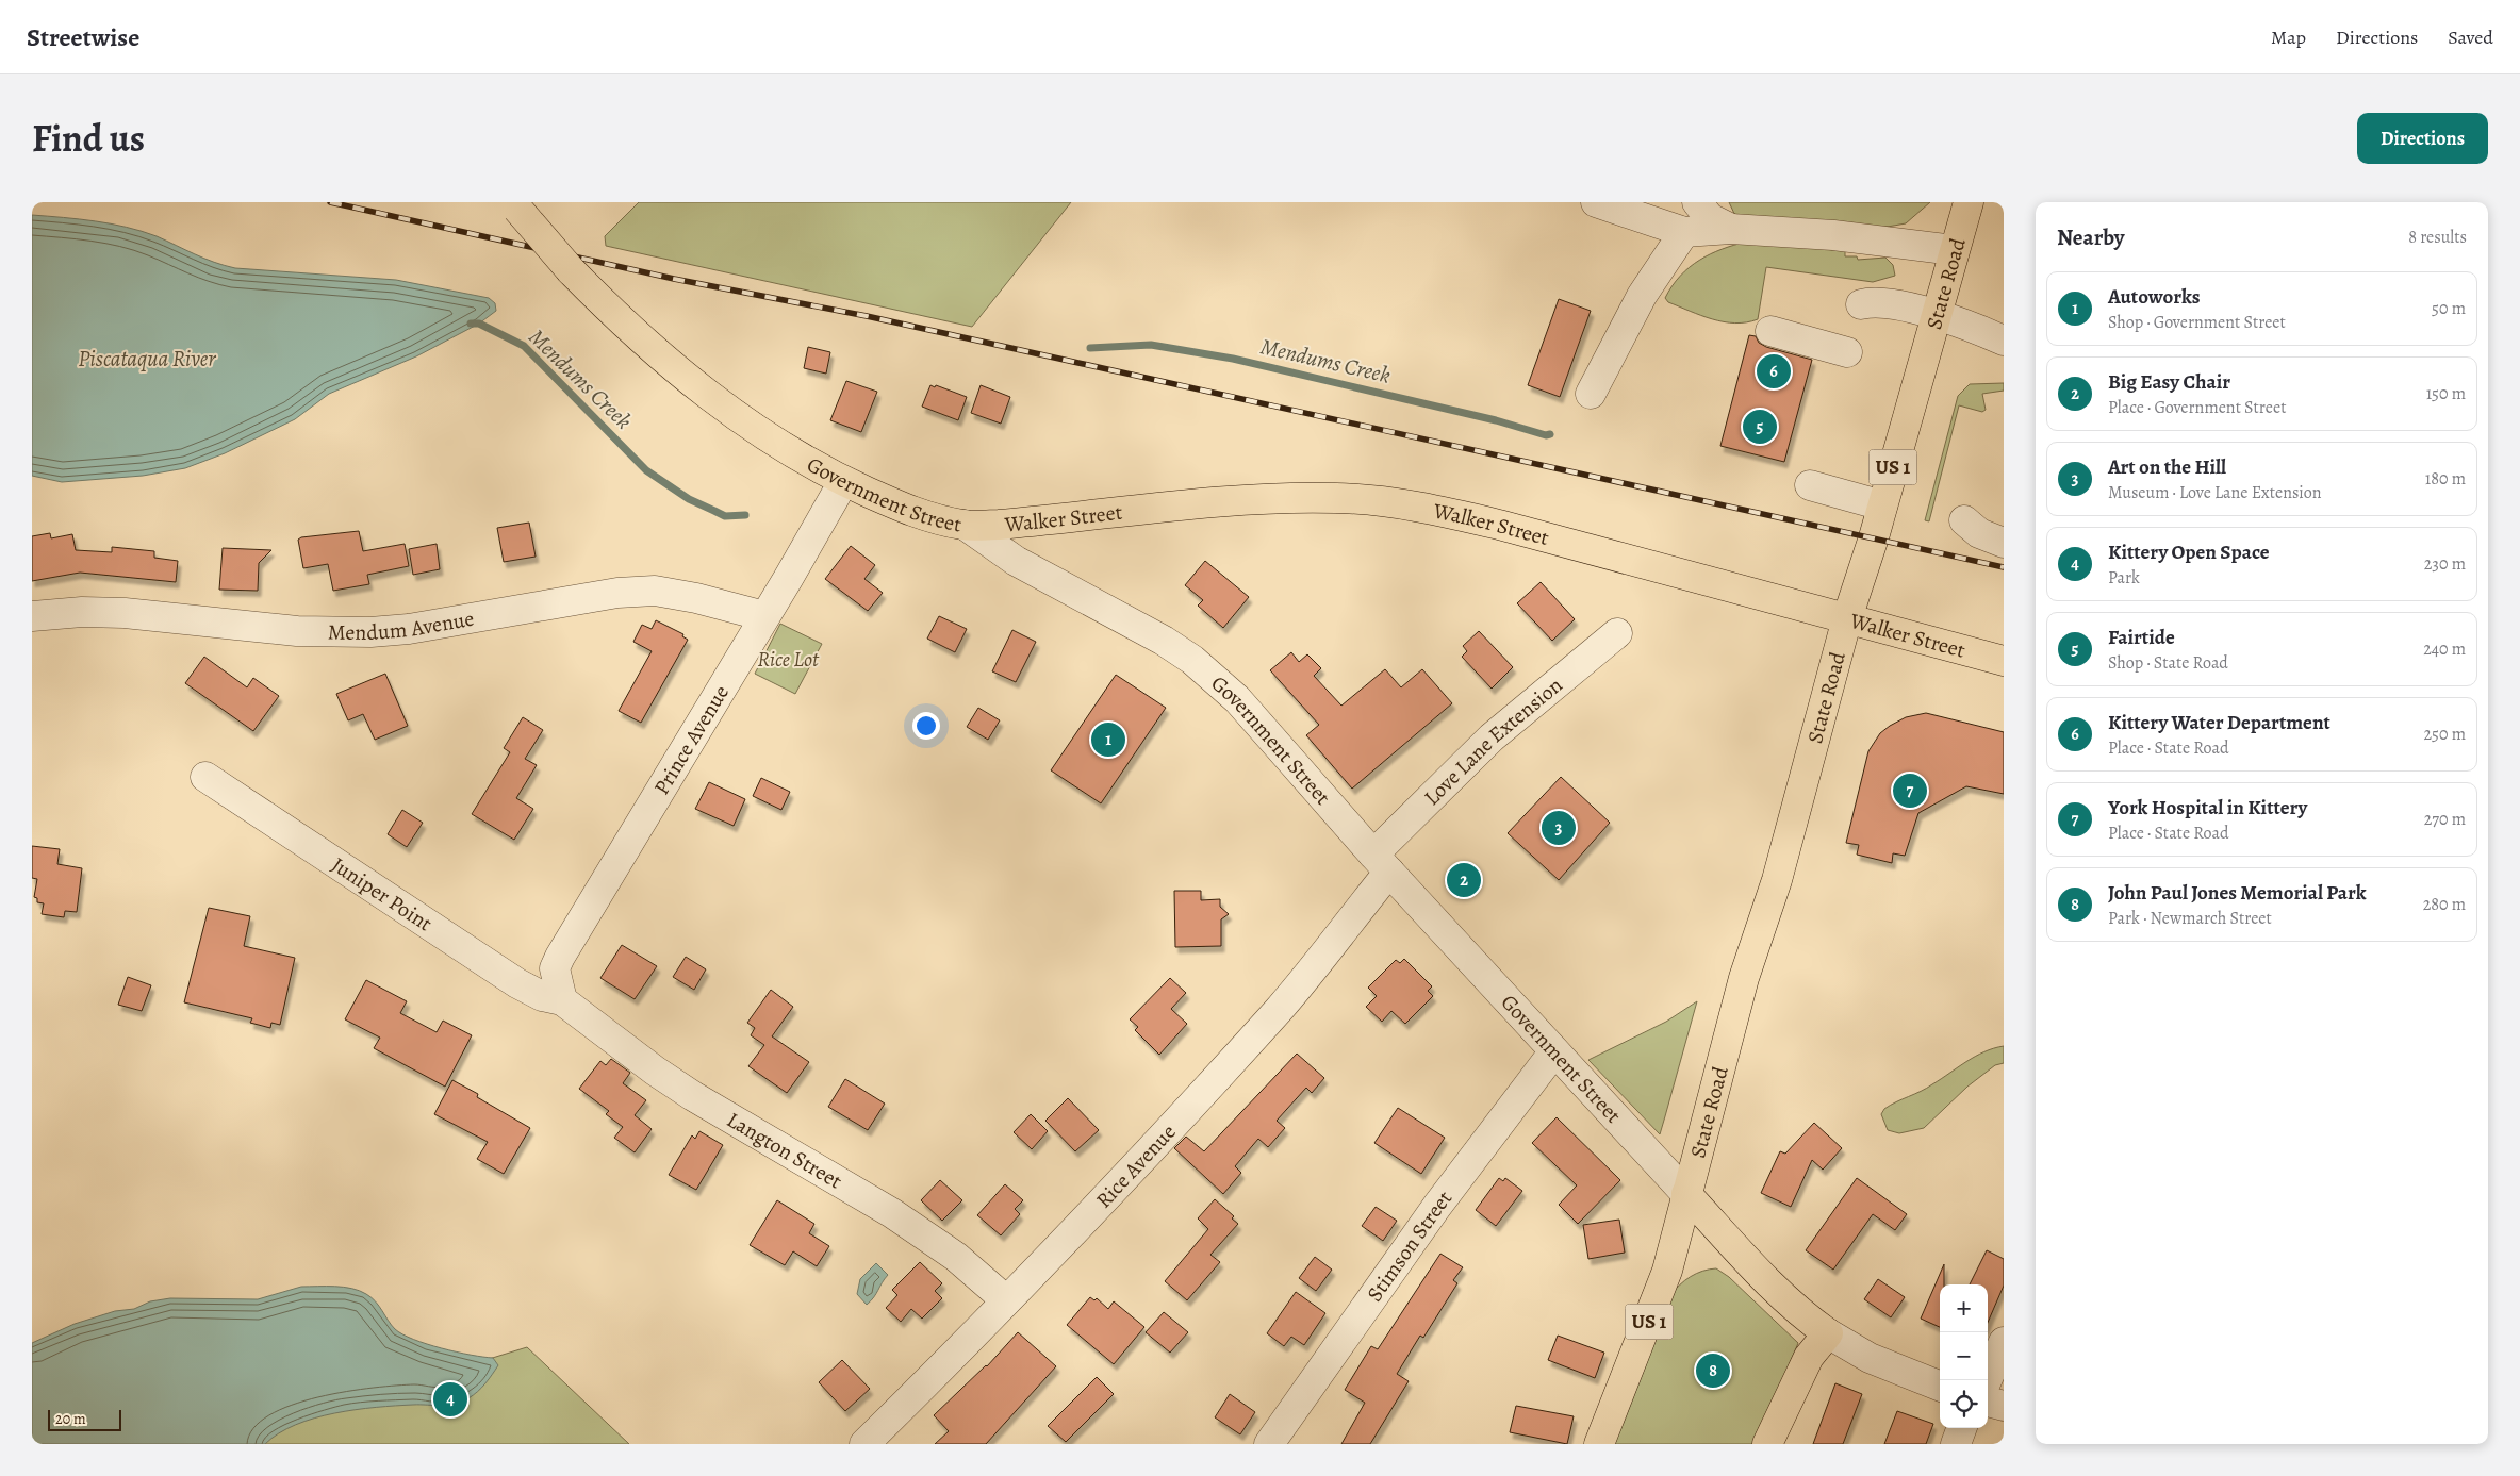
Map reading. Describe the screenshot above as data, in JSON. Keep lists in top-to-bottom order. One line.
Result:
{"streets":{"main road":["State Road","US 1","Government Street","Walker Street"],"street":["Mendum Avenue","Prince Avenue","Love Lane Extension","Juniper Point","Langton Street","Rice Avenue","Stimson Street"]},"crossings":[["State Road","US 1"],["State Road","Government Street"],["State Road","Walker Street"],["US 1","Government Street"],["Government Street","Walker Street"],["Government Street","Prince Avenue"],["Government Street","Love Lane Extension"],["Government Street","Rice Avenue"],["Government Street","Stimson Street"],["Mendum Avenue","Prince Avenue"],["Prince Avenue","Juniper Point"],["Prince Avenue","Langton Street"],["Love Lane Extension","Rice Avenue"],["Juniper Point","Langton Street"],["Langton Street","Rice Avenue"]],"water":["Piscataqua River","Mendums Creek"],"parks":["Rice Lot"],"scale_bar":"20 m","page":{"header":"Streetwise","nav":["Map","Directions","Saved"],"title":"Find us","buttons":"Directions","heading":["Nearby","8 results"],"list":[{"mark":"1","name":"Autoworks","note":"Shop · Government Street","value":"50 m"},{"mark":"2","name":"Big Easy Chair","note":"Place · Government Street","value":"150 m"},{"mark":"3","name":"Art on the Hill","note":"Museum · Love Lane Extension","value":"180 m"},{"mark":"4","name":"Kittery Open Space","note":"Park","value":"230 m"},{"mark":"5","name":"Fairtide","note":"Shop · State Road","value":"240 m"},{"mark":"6","name":"Kittery Water Department","note":"Place · State Road","value":"250 m"},{"mark":"7","name":"York Hospital in Kittery","note":"Place · State Road","value":"270 m"},{"mark":"8","name":"John Paul Jones Memorial Park","note":"Park · Newmarch Street","value":"280 m"}],"pins":["6","5","1","7","3","2","8","4"],"map_buttons":["+","−"],"scale":"20 m"}}
